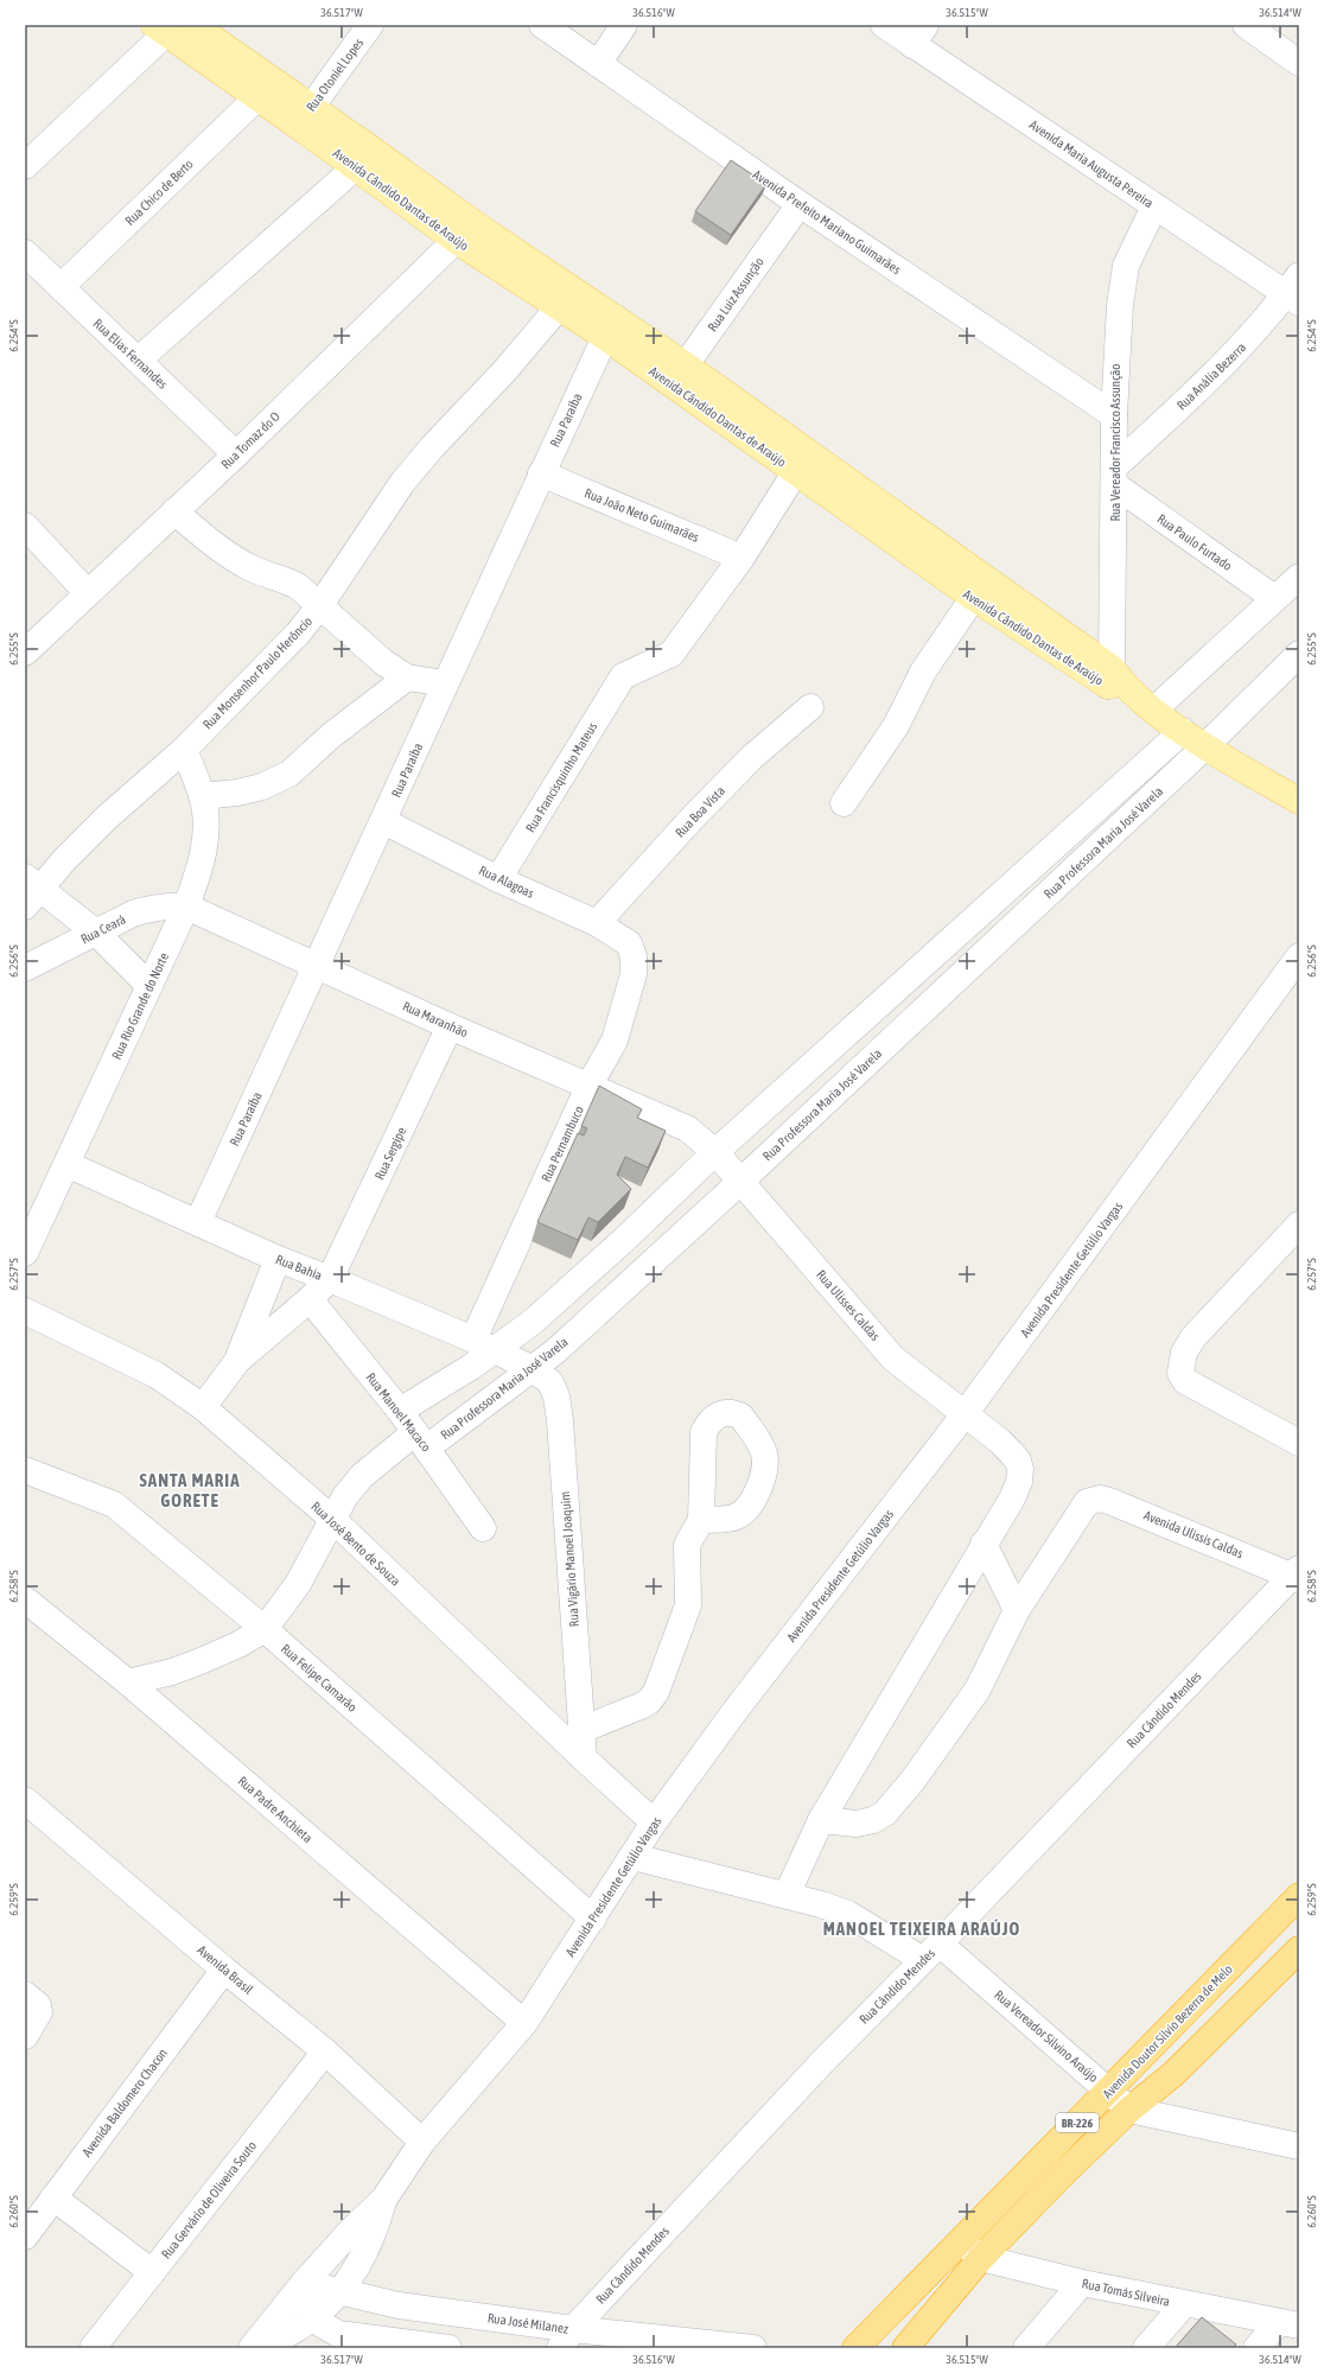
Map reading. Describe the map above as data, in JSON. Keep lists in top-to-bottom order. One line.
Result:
{"streets":{"highway":["Avenida Doutor Sílvio Bezerra de Melo","BR-226"],"main road":["Avenida Cândido Dantas de Araújo"],"street":["Rua Otoniel Lopes","Avenida Maria Augusta Pereira","Rua Chico de Berto","Avenida Prefeito Mariano Guimarães","Rua Luiz Assunção","Rua Elias Fernandes","Rua Anália Bezerra","Rua Paraíba","Rua Tomaz do O","Rua Vereador Francisco Assunção","Rua João Neto Guimarães","Rua Paulo Furtado","Rua Monsenhor Paulo Herôncio","Rua Francisquinho Mateus","Rua Boa Vista","Rua Professora Maria José Varela","Rua Alagoas","Rua Ceará","Rua Rio Grande do Norte","Rua Maranhão","Rua Pernambuco","Rua Sergipe","Rua Bahia","Avenida Presidente Getúlio Vargas","Rua Ulisses Caldas","Rua Manoel Macaco","Avenida Ulissis Caldas","Rua José Bento de Souza","Rua Vigário Manoel Joaquim","Rua Felipe Camarão","Rua Cândido Mendes","Rua Padre Anchieta","Avenida Brasil","Rua Vereador Silvino Araújo","Avenida Baldomero Chacon","Rua Gervário de Oliveira Souto","Rua Tomás Silveira","Rua José Milanez"]},"crossings":[["Rua Otoniel Lopes","Avenida Cândido Dantas de Araújo"],["Avenida Maria Augusta Pereira","Rua Anália Bezerra"],["Avenida Maria Augusta Pereira","Rua Vereador Francisco Assunção"],["Rua Chico de Berto","Avenida Cândido Dantas de Araújo"],["Rua Chico de Berto","Rua Elias Fernandes"],["Avenida Cândido Dantas de Araújo","Rua Luiz Assunção"],["Avenida Cândido Dantas de Araújo","Rua Paraíba"],["Avenida Cândido Dantas de Araújo","Rua Tomaz do O"],["Avenida Cândido Dantas de Araújo","Rua Vereador Francisco Assunção"],["Avenida Cândido Dantas de Araújo","Rua Monsenhor Paulo Herôncio"],["Avenida Cândido Dantas de Araújo","Rua Professora Maria José Varela"],["Avenida Prefeito Mariano Guimarães","Rua Luiz Assunção"],["Avenida Prefeito Mariano Guimarães","Rua Vereador Francisco Assunção"],["Rua Elias Fernandes","Rua Tomaz do O"],["Rua Anália Bezerra","Rua Vereador Francisco Assunção"],["Rua Anália Bezerra","Rua Paulo Furtado"],["Rua Paraíba","Rua João Neto Guimarães"],["Rua Paraíba","Rua Alagoas"],["Rua Paraíba","Rua Maranhão"],["Rua Paraíba","Rua Bahia"],["Rua Vereador Francisco Assunção","Rua Paulo Furtado"],["Rua João Neto Guimarães","Rua Francisquinho Mateus"],["Rua Monsenhor Paulo Herôncio","Rua Rio Grande do Norte"],["Rua Francisquinho Mateus","Rua Alagoas"],["Rua Boa Vista","Rua Alagoas"],["Rua Professora Maria José Varela","Rua Bahia"],["Rua Professora Maria José Varela","Rua Ulisses Caldas"],["Rua Professora Maria José Varela","Rua Manoel Macaco"],["Rua Professora Maria José Varela","Rua José Bento de Souza"],["Rua Professora Maria José Varela","Rua Vigário Manoel Joaquim"],["Rua Professora Maria José Varela","Rua Felipe Camarão"],["Rua Alagoas","Rua Pernambuco"],["Rua Ceará","Rua Rio Grande do Norte"],["Rua Ceará","Rua Maranhão"],["Rua Rio Grande do Norte","Rua Maranhão"],["Rua Rio Grande do Norte","Rua Bahia"],["Rua Maranhão","Rua Pernambuco"],["Rua Maranhão","Rua Sergipe"],["Rua Maranhão","Rua Ulisses Caldas"],["Rua Pernambuco","Rua Bahia"],["Rua Sergipe","Rua Bahia"],["Rua Sergipe","Rua Manoel Macaco"],["Rua Bahia","Rua Vigário Manoel Joaquim"],["Avenida Presidente Getúlio Vargas","Rua Ulisses Caldas"],["Avenida Presidente Getúlio Vargas","Rua José Bento de Souza"],["Avenida Presidente Getúlio Vargas","Rua Felipe Camarão"],["Avenida Presidente Getúlio Vargas","Rua Padre Anchieta"],["Avenida Presidente Getúlio Vargas","Avenida Brasil"],["Avenida Presidente Getúlio Vargas","Rua Vereador Silvino Araújo"],["Avenida Presidente Getúlio Vargas","Rua José Milanez"],["Avenida Ulissis Caldas","Rua Cândido Mendes"],["Rua José Bento de Souza","Rua Vigário Manoel Joaquim"],["Rua Cândido Mendes","Rua Vereador Silvino Araújo"],["Rua Cândido Mendes","Rua José Milanez"],["Avenida Brasil","Avenida Baldomero Chacon"],["Avenida Brasil","Rua Gervário de Oliveira Souto"],["Avenida Doutor Sílvio Bezerra de Melo","Rua Vereador Silvino Araújo"],["Avenida Doutor Sílvio Bezerra de Melo","Rua Tomás Silveira"]],"districts":["SANTA MARIA GORETE","MANOEL TEIXEIRA ARAÚJO"],"coordinates":["36.517°W","36.516°W","36.515°W","36.514°W","6.254°S","6.255°S","6.256°S","6.257°S","6.258°S","6.259°S","6.260°S"]}
